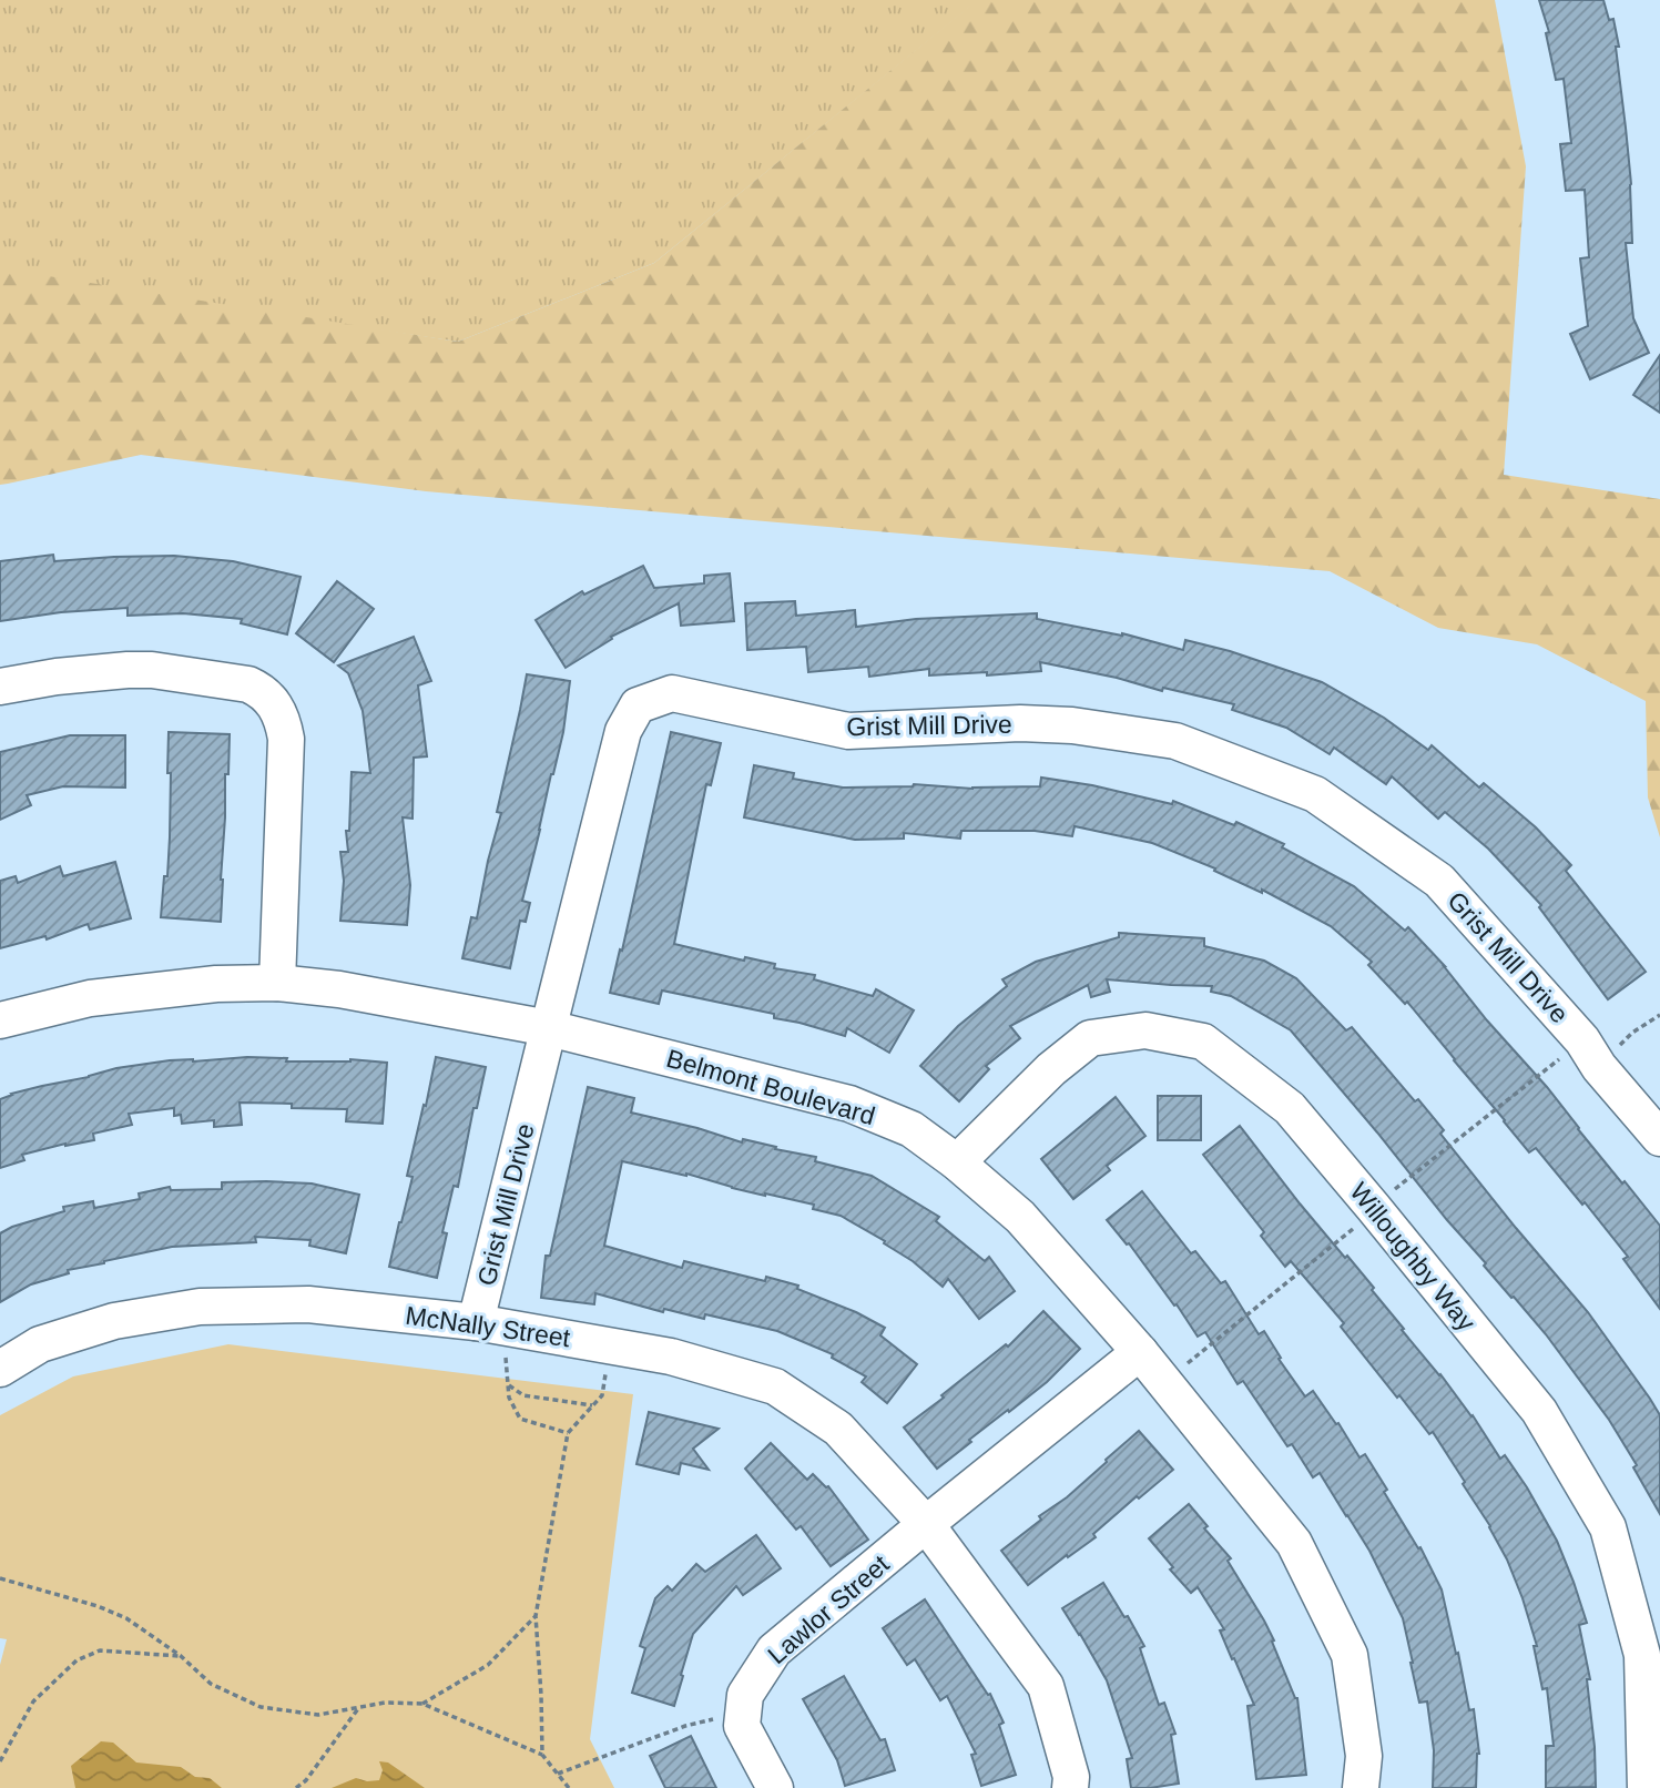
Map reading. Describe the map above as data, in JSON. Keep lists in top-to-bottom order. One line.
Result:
{"streets":{"street":["Grist Mill Drive","Belmont Boulevard","Willoughby Way","McNally Street","Lawlor Street"]},"crossings":[["Grist Mill Drive","Belmont Boulevard"],["Grist Mill Drive","McNally Street"],["Belmont Boulevard","Willoughby Way"],["Belmont Boulevard","Lawlor Street"],["McNally Street","Lawlor Street"]]}
